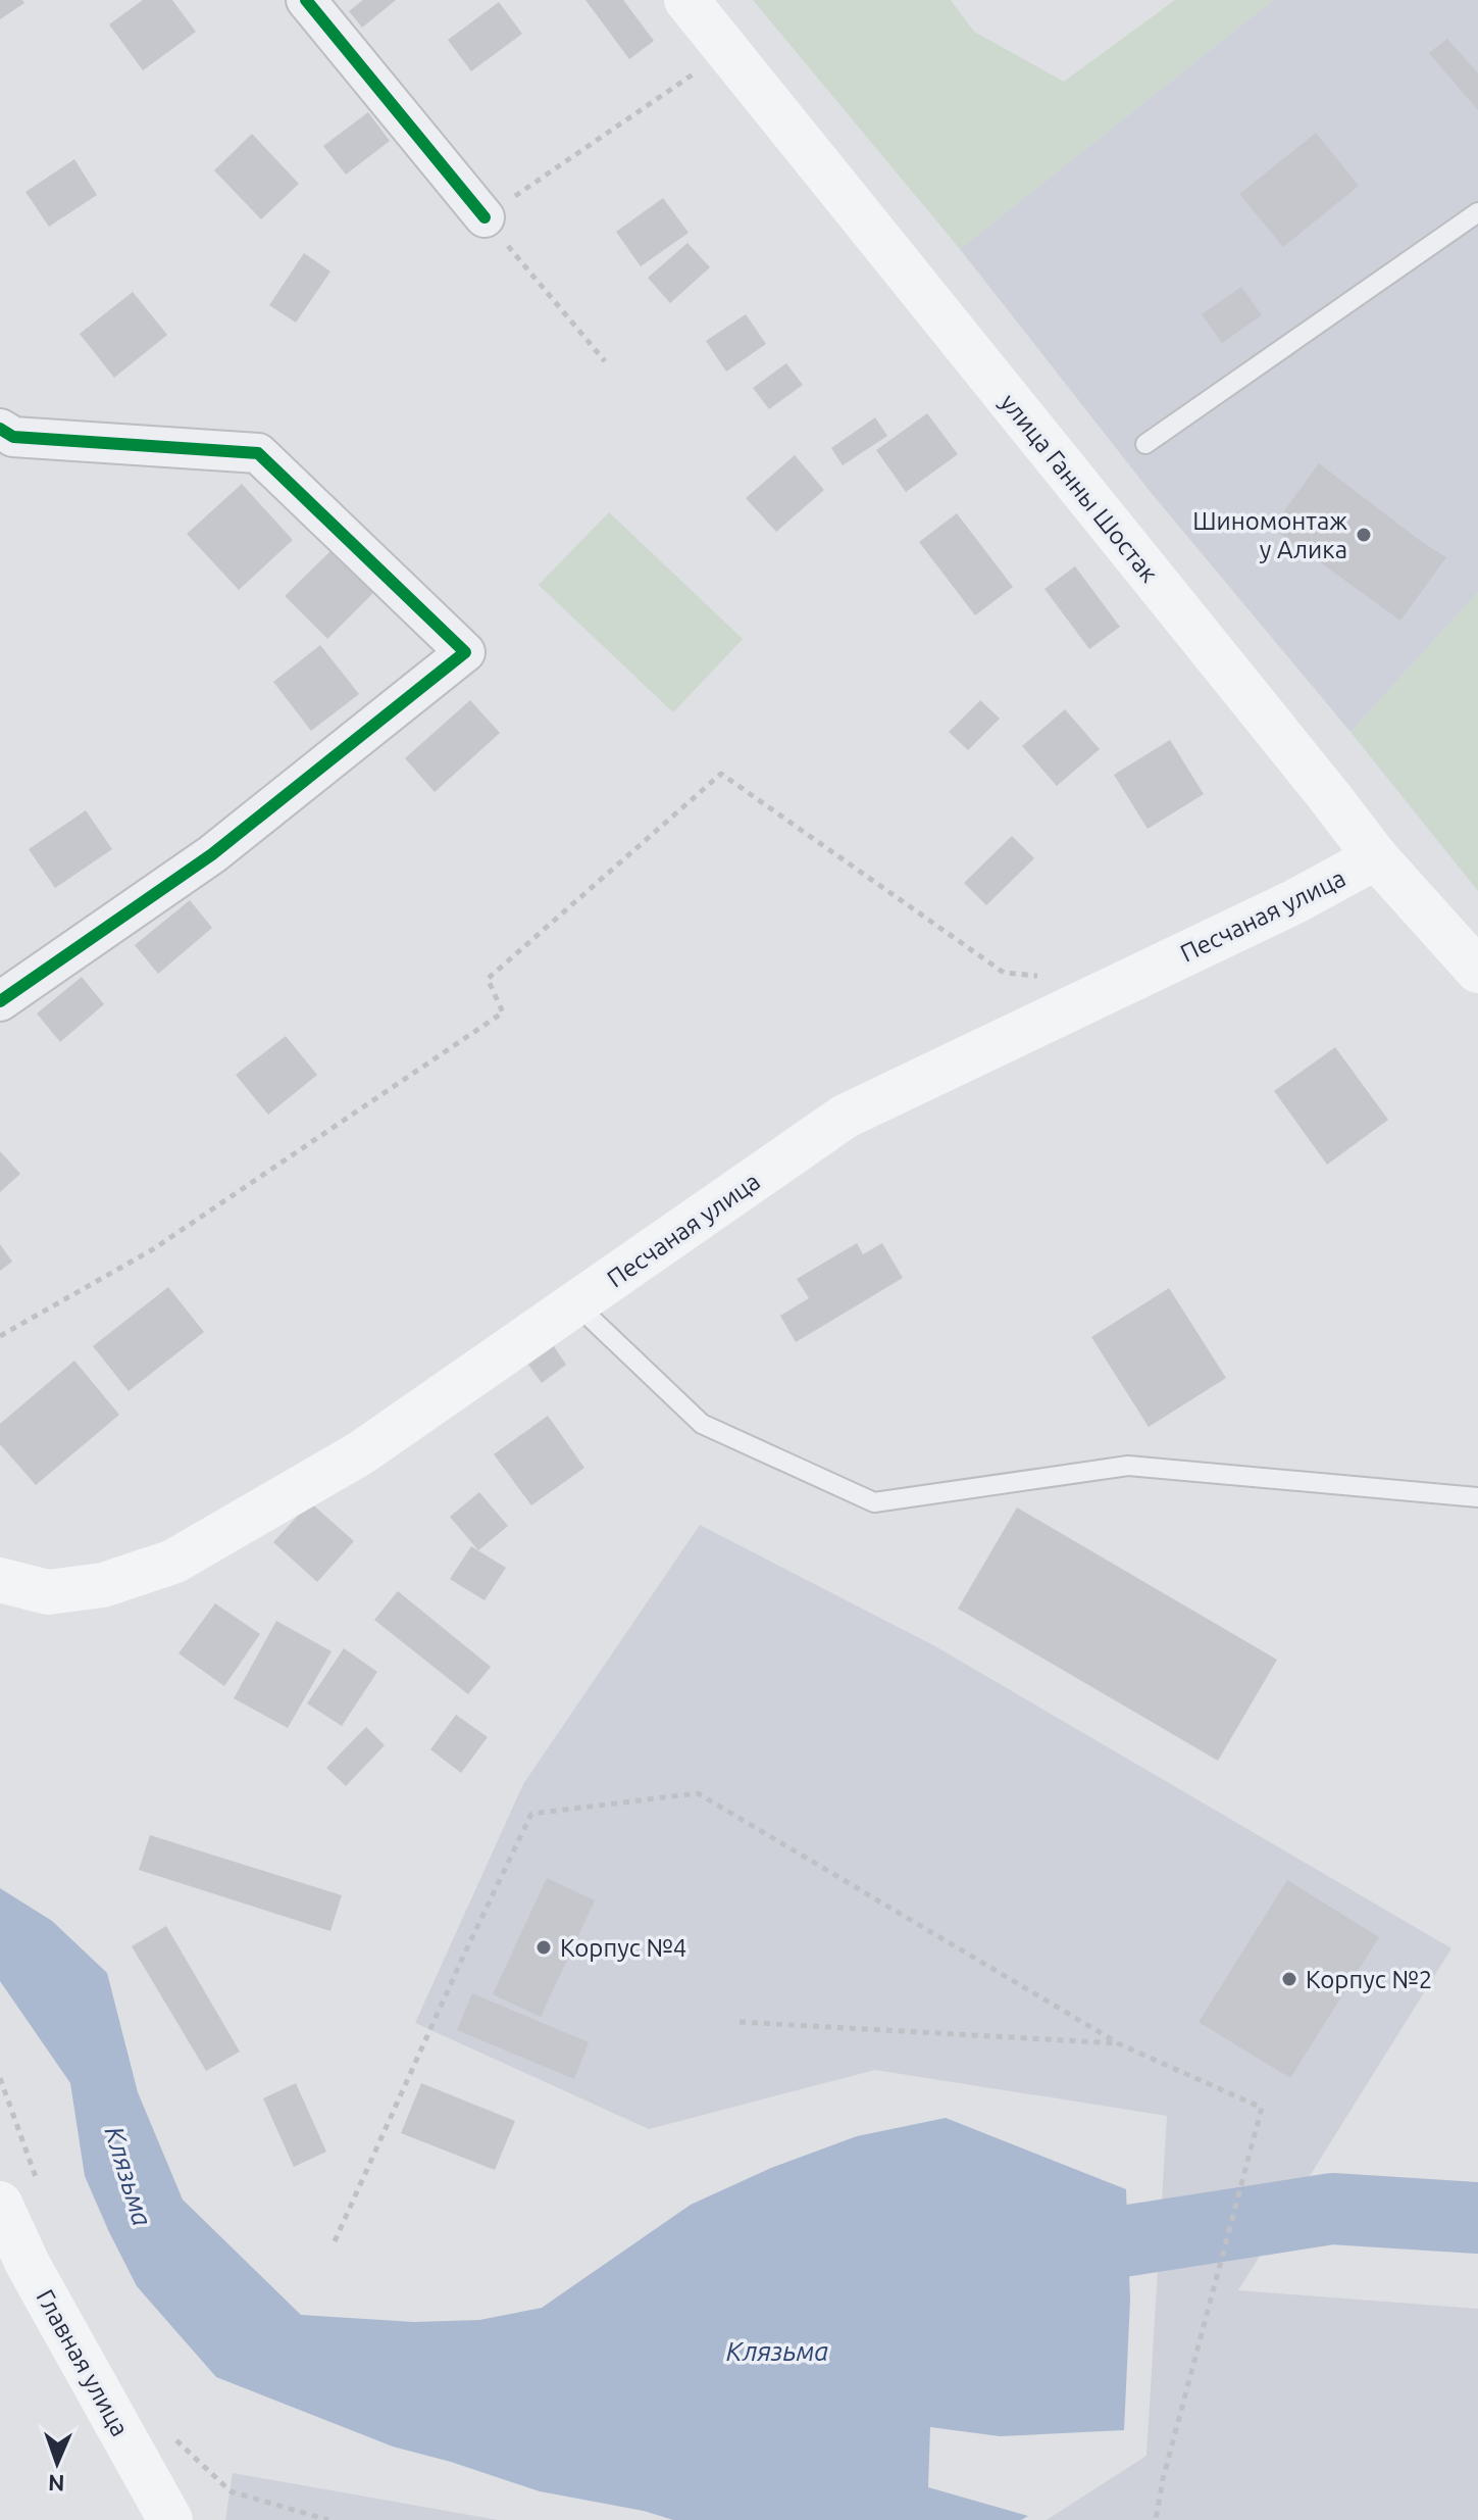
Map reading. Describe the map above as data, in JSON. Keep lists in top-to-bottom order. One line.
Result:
{"streets":{"main road":["улица Ганны Шостак","Песчаная улица","Главная улица"]},"crossings":[["улица Ганны Шостак","Песчаная улица"]],"water":["Клязьма"],"places":["Шиномонтаж у Алика","Корпус №4","Корпус №2"],"north":"bottom"}
